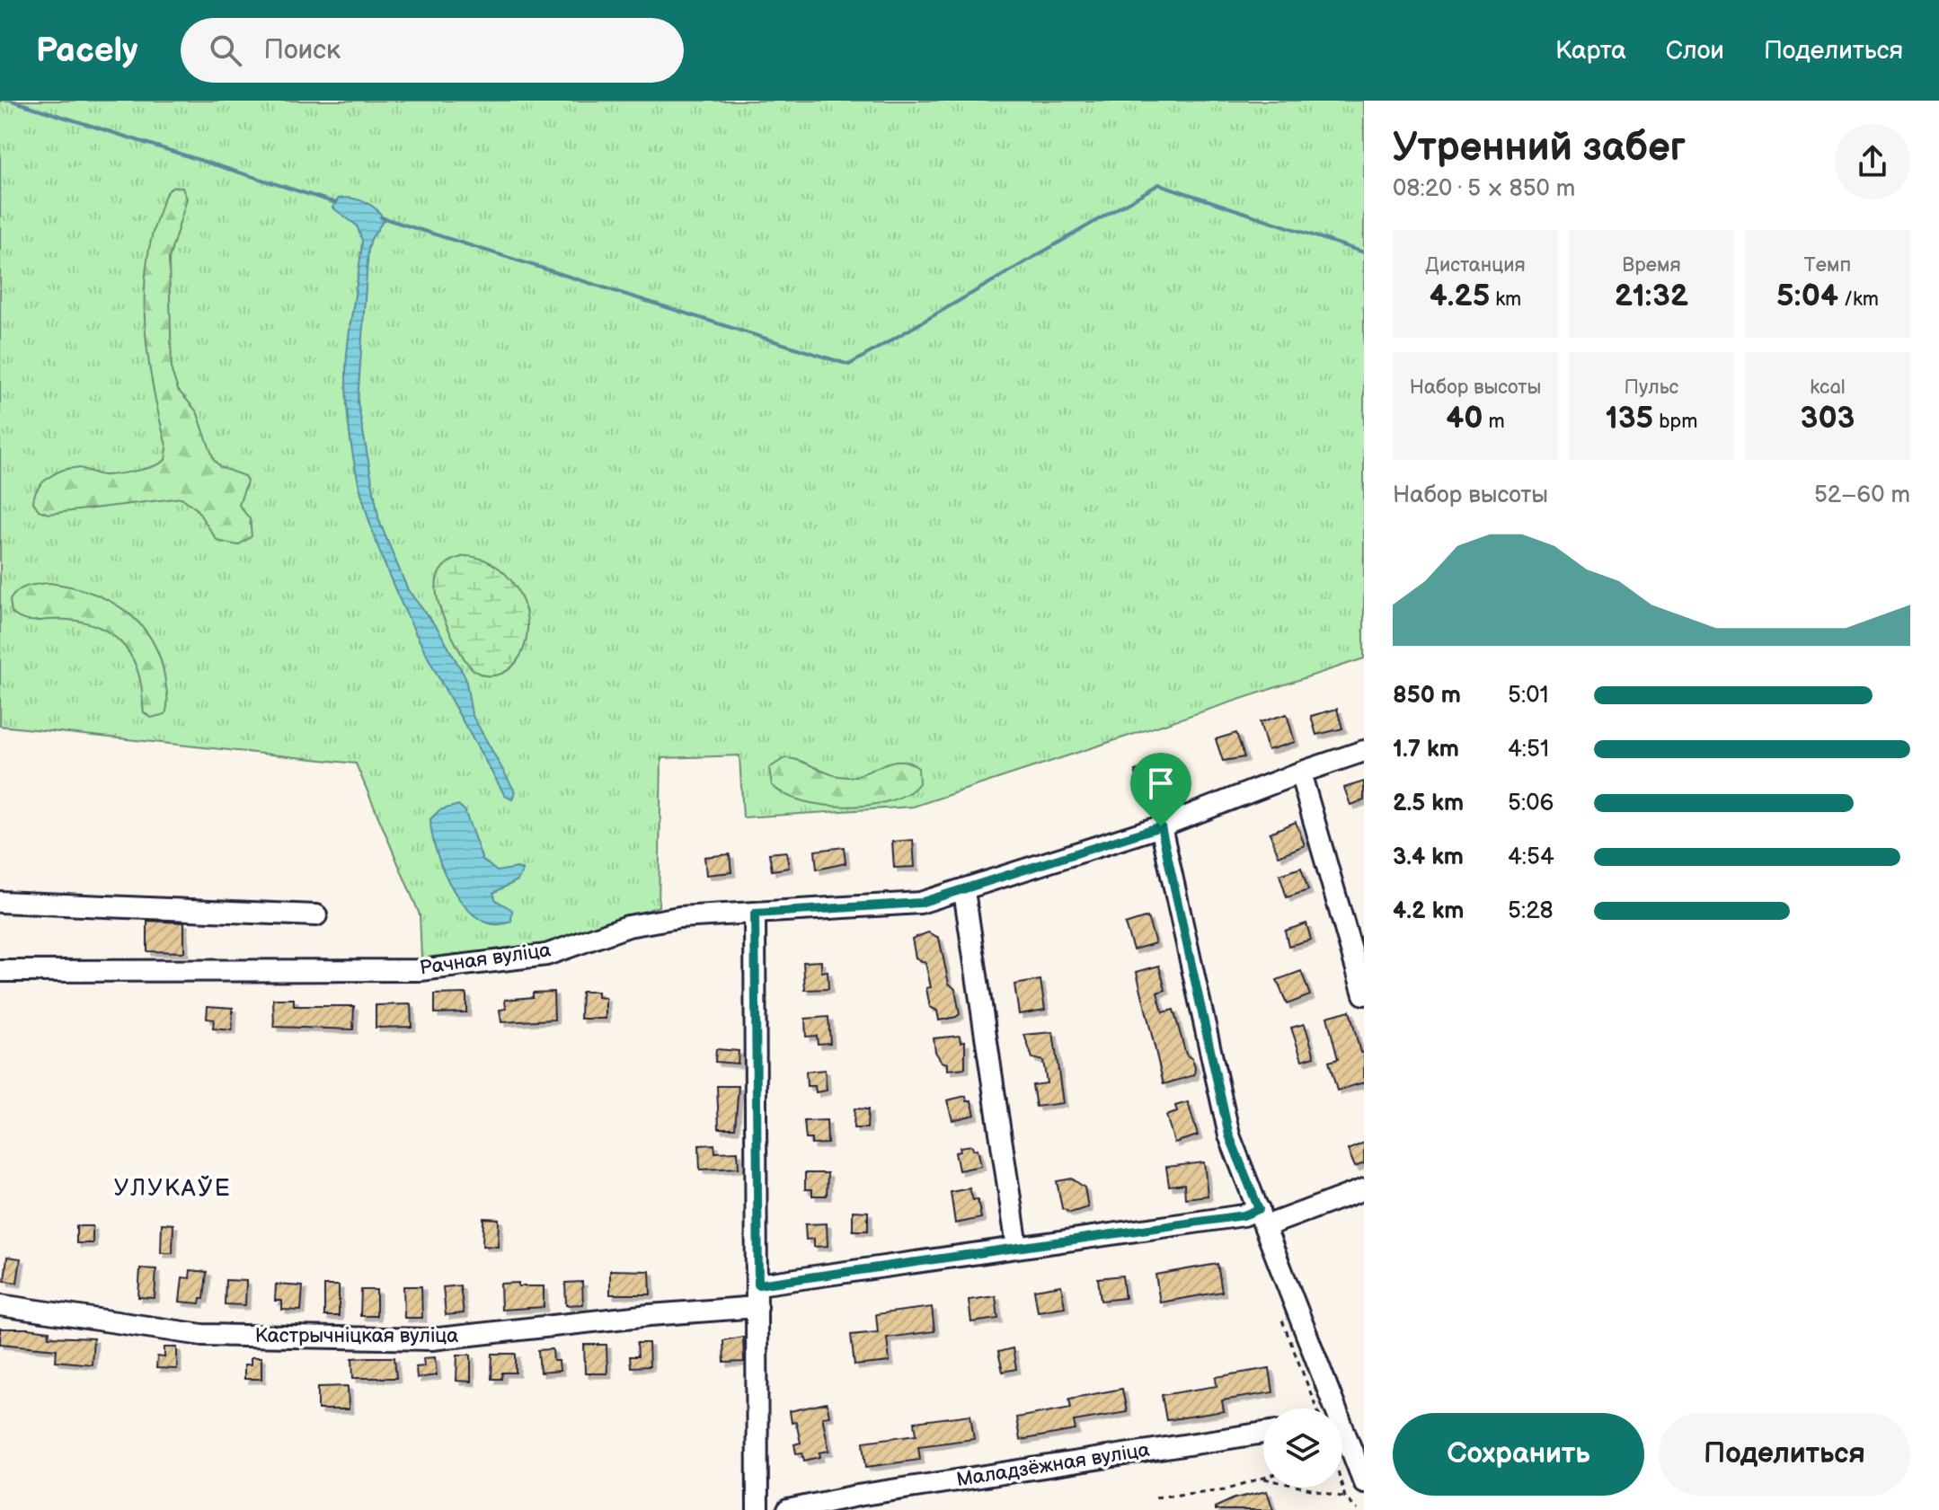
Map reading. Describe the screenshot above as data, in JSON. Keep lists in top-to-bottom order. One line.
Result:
{"streets":{"street":["Рачная вуліца","Кастрычніцкая вуліца","Маладзёжная вуліца"]},"districts":["УЛУКАЎЕ"],"page":{"header":"Pacely","search":"Поиск","nav":["Карта","Слои","Поделиться"],"heading":["Утренний забег","08:20 · 5 × 850 m"],"stats":[["Дистанция","4.25 km"],["Время","21:32"],["Темп","5:04 /km"],["Набор высоты","40 m"],["Пульс","135 bpm"],["kcal","303"]],"chart":["Набор высоты","52–60 m"],"list":[{"name":"850 m","note":"5:01"},{"name":"1.7 km","note":"4:51"},{"name":"2.5 km","note":"5:06"},{"name":"3.4 km","note":"4:54"},{"name":"4.2 km","note":"5:28"}],"buttons":["Сохранить","Поделиться"]}}
